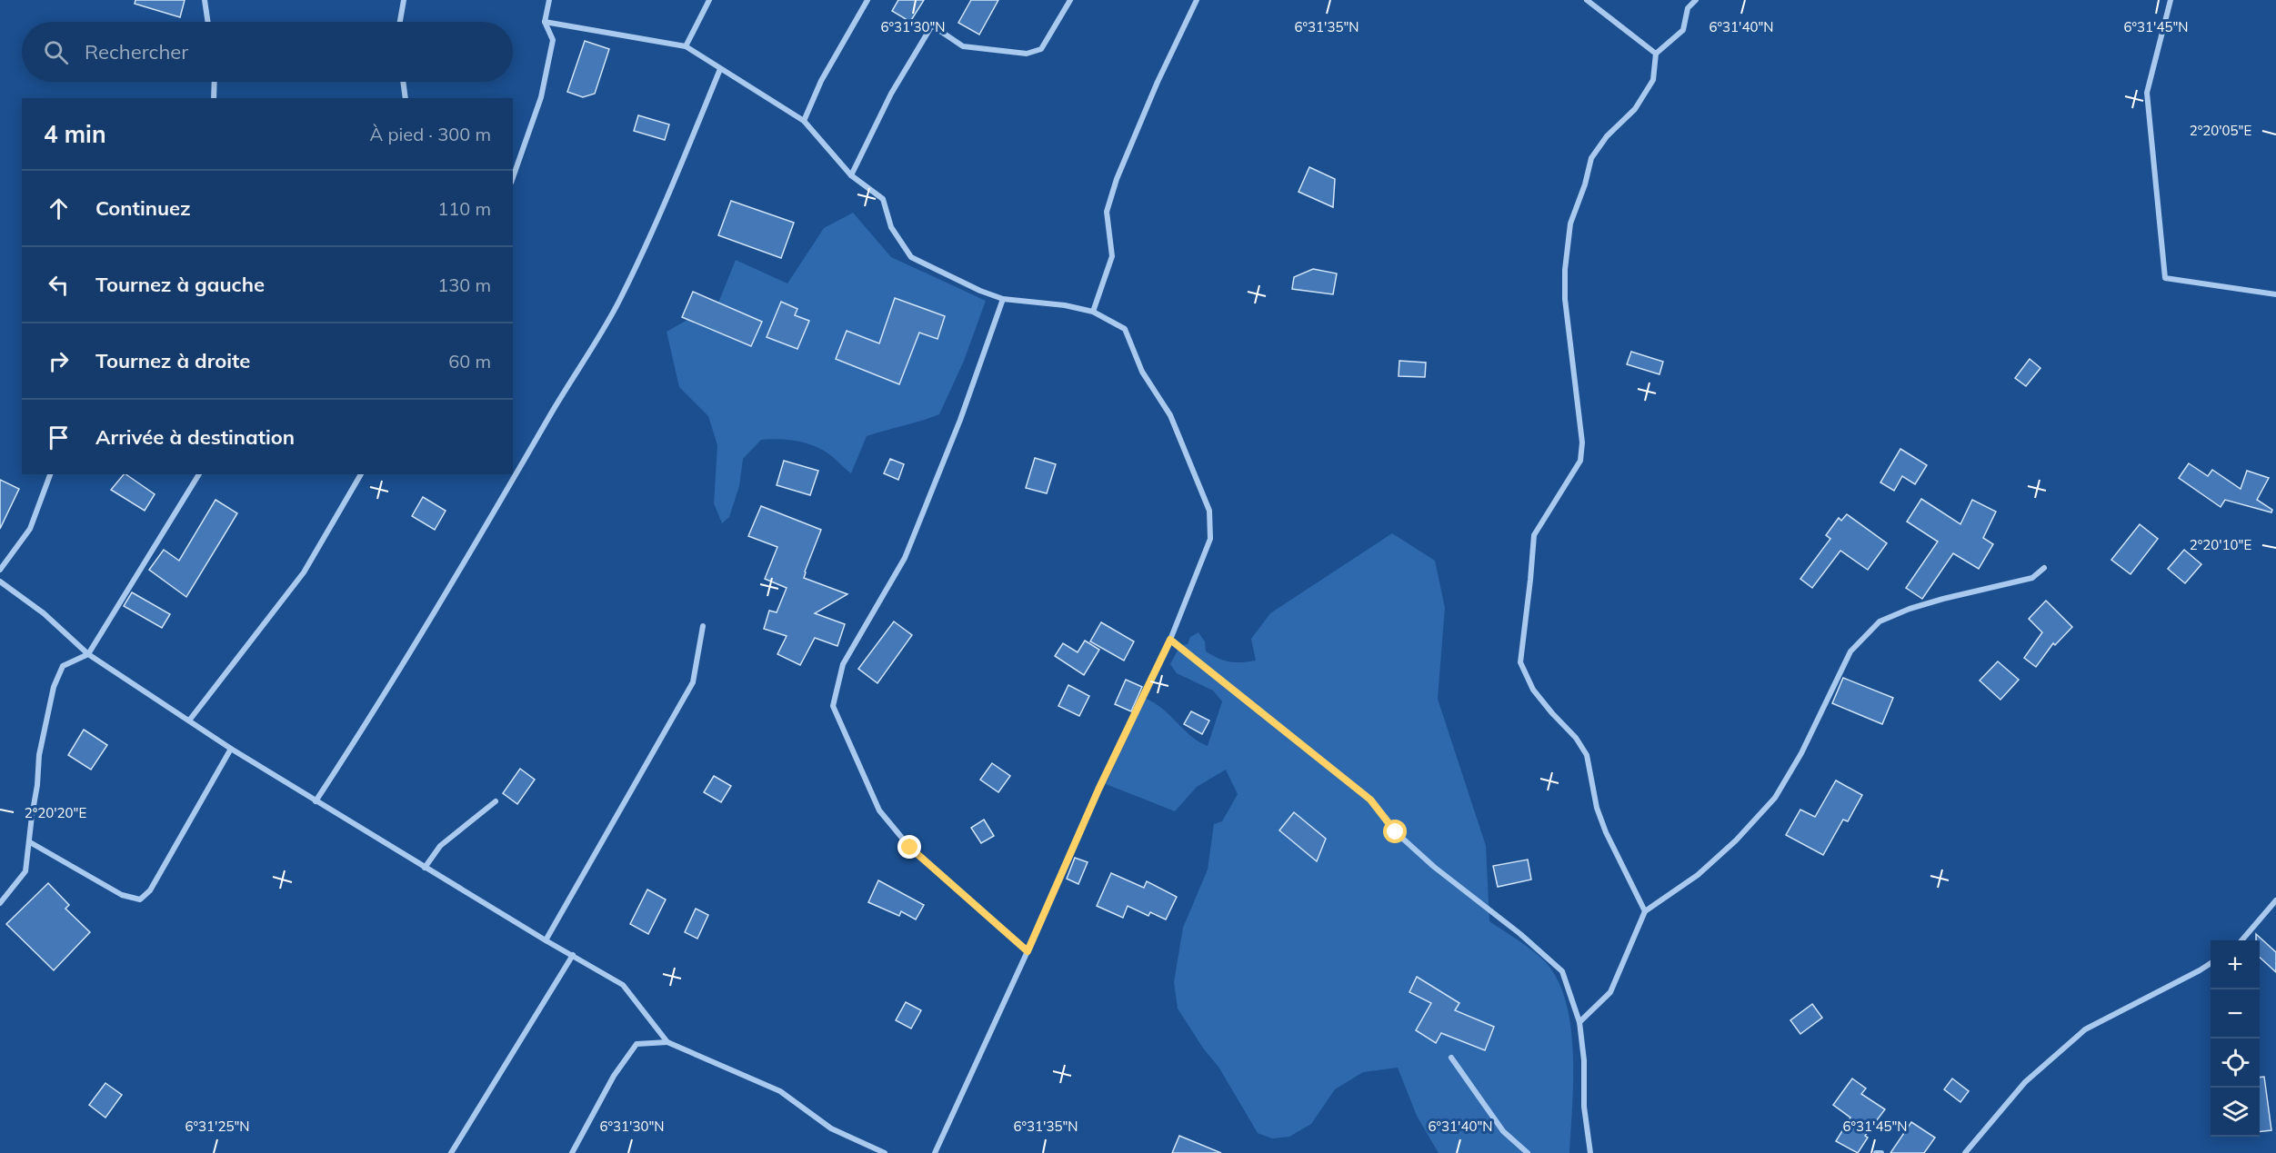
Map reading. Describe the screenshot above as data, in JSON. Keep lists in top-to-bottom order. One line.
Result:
{"page":{"search":"Rechercher","heading":["4 min","À pied · 300 m"],"list":[["Continuez","110 m"],["Tournez à gauche","130 m"],["Tournez à droite","60 m"],"Arrivée à destination"],"map_buttons":["+","−"]},"coordinates":["6°31'30\"N","6°31'35\"N","6°31'40\"N","6°31'45\"N","2°20'05\"E","2°20'10\"E","2°20'20\"E","6°31'25\"N"]}
